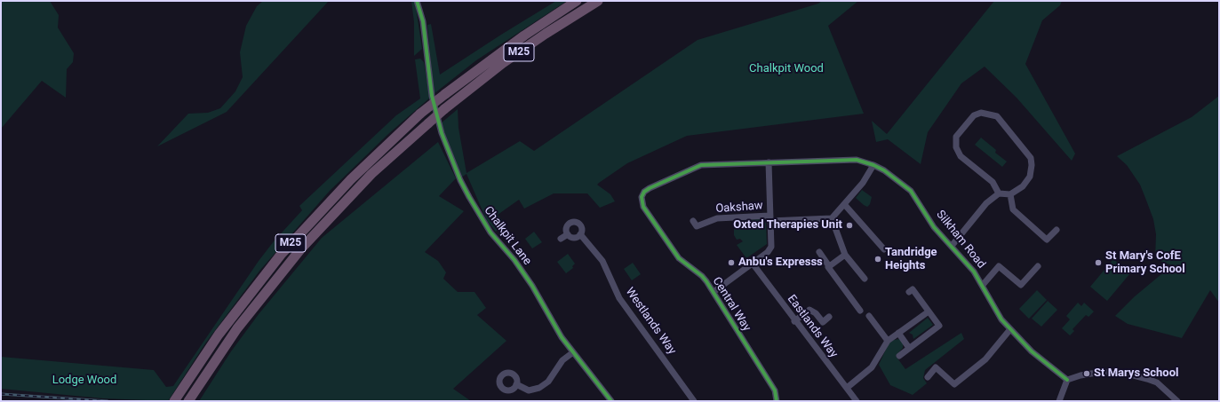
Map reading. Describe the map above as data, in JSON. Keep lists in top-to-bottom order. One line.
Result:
{"streets":{"highway":["M25"],"street":["Oakshaw","Chalkpit Lane","Silkham Road","Central Way","Westlands Way","Eastlands Way"]},"crossings":[["Silkham Road","Central Way"]],"parks":["Chalkpit Wood","Lodge Wood"],"places":["Oxted Therapies Unit","Tandridge Heights","Anbu's Expresss","St Mary's CofE Primary School","St Marys School"]}
